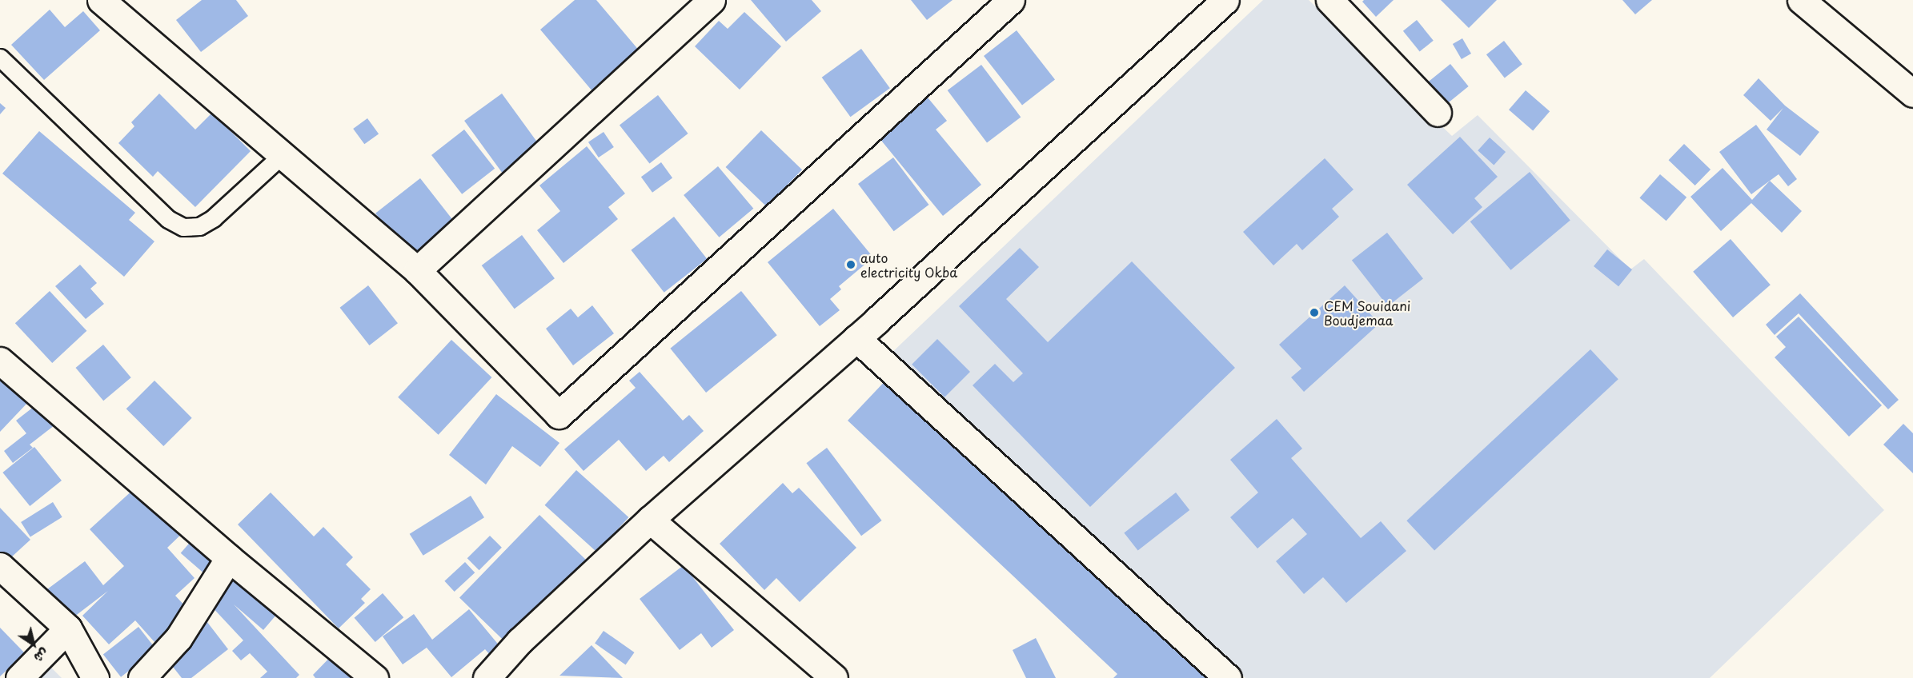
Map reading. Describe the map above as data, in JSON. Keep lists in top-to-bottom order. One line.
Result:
{"places":["auto electricity Okba","CEM Souidani Boudjemaa"],"north":"bottom right"}
